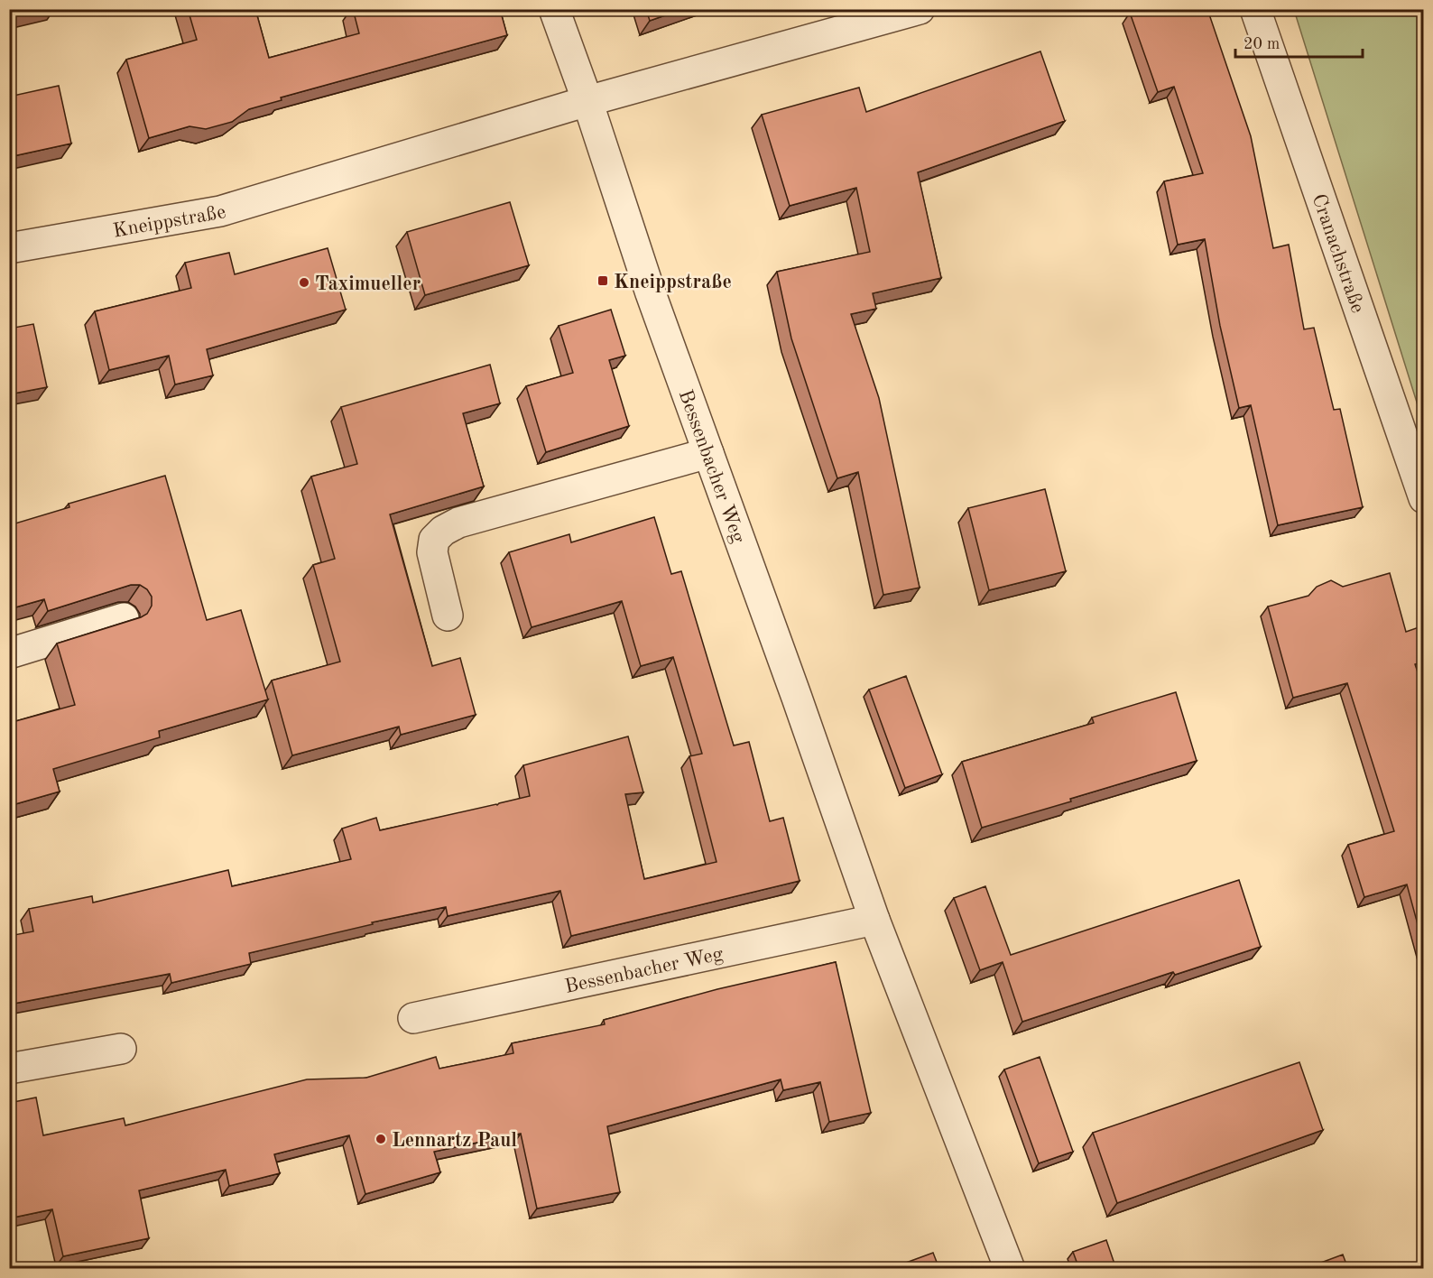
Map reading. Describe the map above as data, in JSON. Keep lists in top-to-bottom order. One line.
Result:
{"streets":{"street":["Kneippstraße","Cranachstraße","Bessenbacher Weg"]},"crossings":[["Kneippstraße","Bessenbacher Weg"]],"places":{"transit":["Kneippstraße"],"other":["Taximueller","Lennartz Paul"]},"scale_bar":"20 m"}
